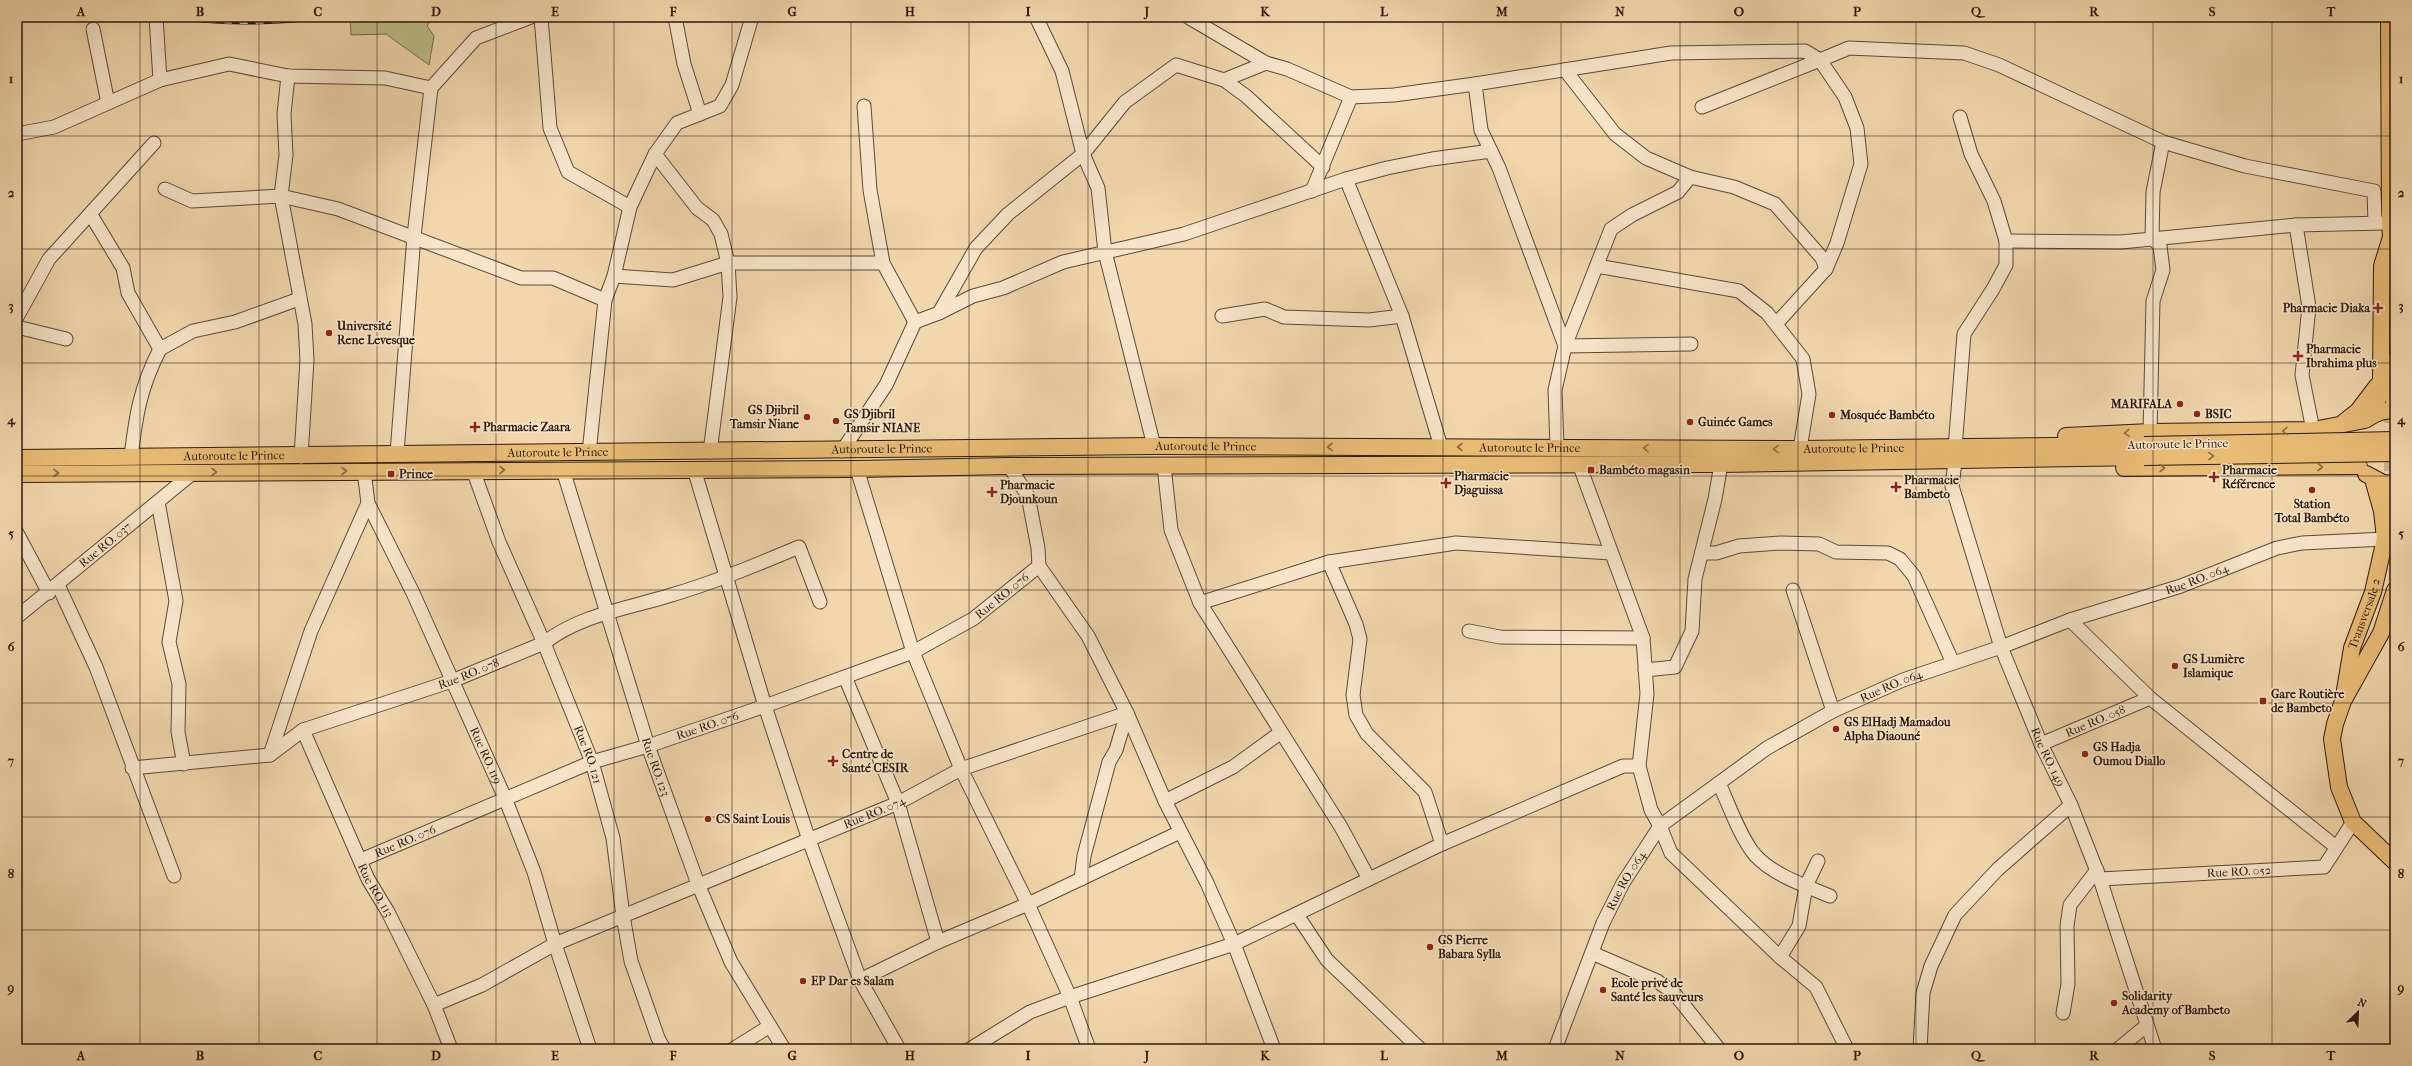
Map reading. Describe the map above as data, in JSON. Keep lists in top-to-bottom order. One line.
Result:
{"streets":{"main road":["Autoroute le Prince","Transversale 2"],"street":["Rue RO. 037","Rue RO. 064","Rue RO. 076","Rue RO. 078","Rue RO. 058","Rue RO. 121","Rue RO. 119","Rue RO. 149","Rue RO. 123","Rue RO. 074","Rue RO. 052","Rue RO. 113"]},"crossings":[["Autoroute le Prince","Rue RO. 037"],["Autoroute le Prince","Rue RO. 121"],["Autoroute le Prince","Rue RO. 119"],["Autoroute le Prince","Rue RO. 149"],["Autoroute le Prince","Rue RO. 123"],["Rue RO. 064","Transversale 2"],["Rue RO. 064","Rue RO. 149"],["Rue RO. 076","Rue RO. 121"],["Rue RO. 076","Rue RO. 119"],["Rue RO. 076","Rue RO. 123"],["Rue RO. 076","Rue RO. 113"],["Transversale 2","Rue RO. 052"],["Rue RO. 078","Rue RO. 121"],["Rue RO. 078","Rue RO. 119"],["Rue RO. 078","Rue RO. 123"],["Rue RO. 078","Rue RO. 113"],["Rue RO. 058","Rue RO. 149"],["Rue RO. 121","Rue RO. 074"],["Rue RO. 119","Rue RO. 074"],["Rue RO. 149","Rue RO. 052"],["Rue RO. 123","Rue RO. 074"],["Rue RO. 074","Rue RO. 113"]],"places":{"health":["Pharmacie Diaka","Pharmacie Ibrahima plus","Pharmacie Zaara","Pharmacie Référence","Pharmacie Djaguissa","Pharmacie Bambeto","Pharmacie Djounkoun","Centre de Santé CESIR"],"other":["Université Rene Levesque","MARIFALA","BSIC","Mosquée Bambéto","GS Djibril Tamsir Niane","GS Djibril Tamsir NIANE","Guinée Games","Station Total Bambéto","GS Lumière Islamique","GS ElHadj Mamadou Alpha Diaouné","GS Hadja Oumou Diallo","CS Saint Louis","GS Pierre Babara Sylla","EP Dar es Salam","Ecole privé de Santé les sauveurs","Solidarity Academy of Bambeto"],"transit":["Bambéto magasin","Prince","Gare Routière de Bambeto"]},"north":"top right","grid":{"columns":["A","B","C","D","E","F","G","H","I","J","K","L","M","N","O","P","Q","R","S","T"],"rows":["1","2","3","4","5","6","7","8","9"]}}
